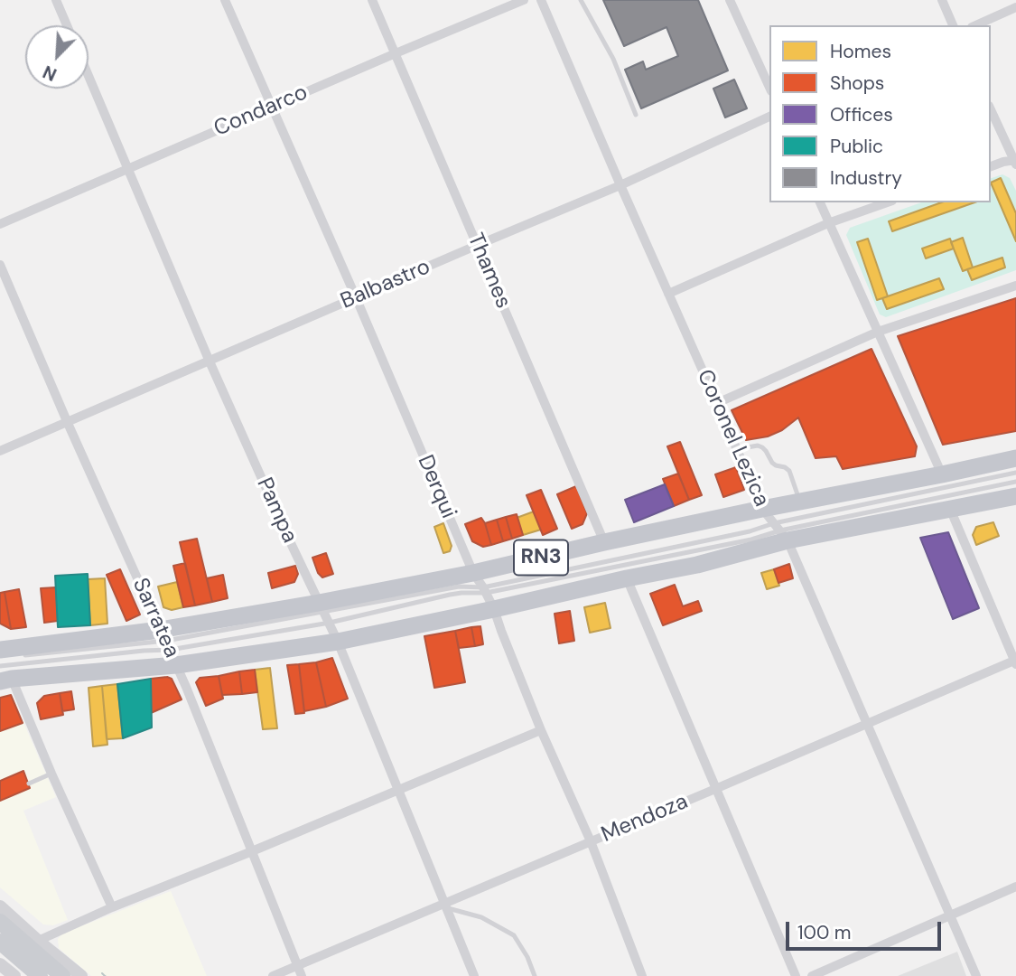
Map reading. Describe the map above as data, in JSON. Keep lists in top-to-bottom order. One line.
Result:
{"streets":{"highway":["RN3"],"street":["Condarco","Thames","Balbastro","Coronel Lezica","Derqui","Pampa","Sarratea","Mendoza"]},"crossings":[["Condarco","Thames"],["Condarco","Derqui"],["Condarco","Pampa"],["Thames","Balbastro"],["Thames","RN3"],["Balbastro","Coronel Lezica"],["Balbastro","Derqui"],["Balbastro","Pampa"],["Balbastro","Sarratea"],["Coronel Lezica","RN3"],["Coronel Lezica","Mendoza"],["Derqui","RN3"],["Derqui","Mendoza"],["Pampa","RN3"],["Pampa","Mendoza"],["RN3","Sarratea"],["Sarratea","Mendoza"]],"legend":["Homes","Shops","Offices","Public","Industry"],"scale_bar":"100 m","north":"bottom left"}
